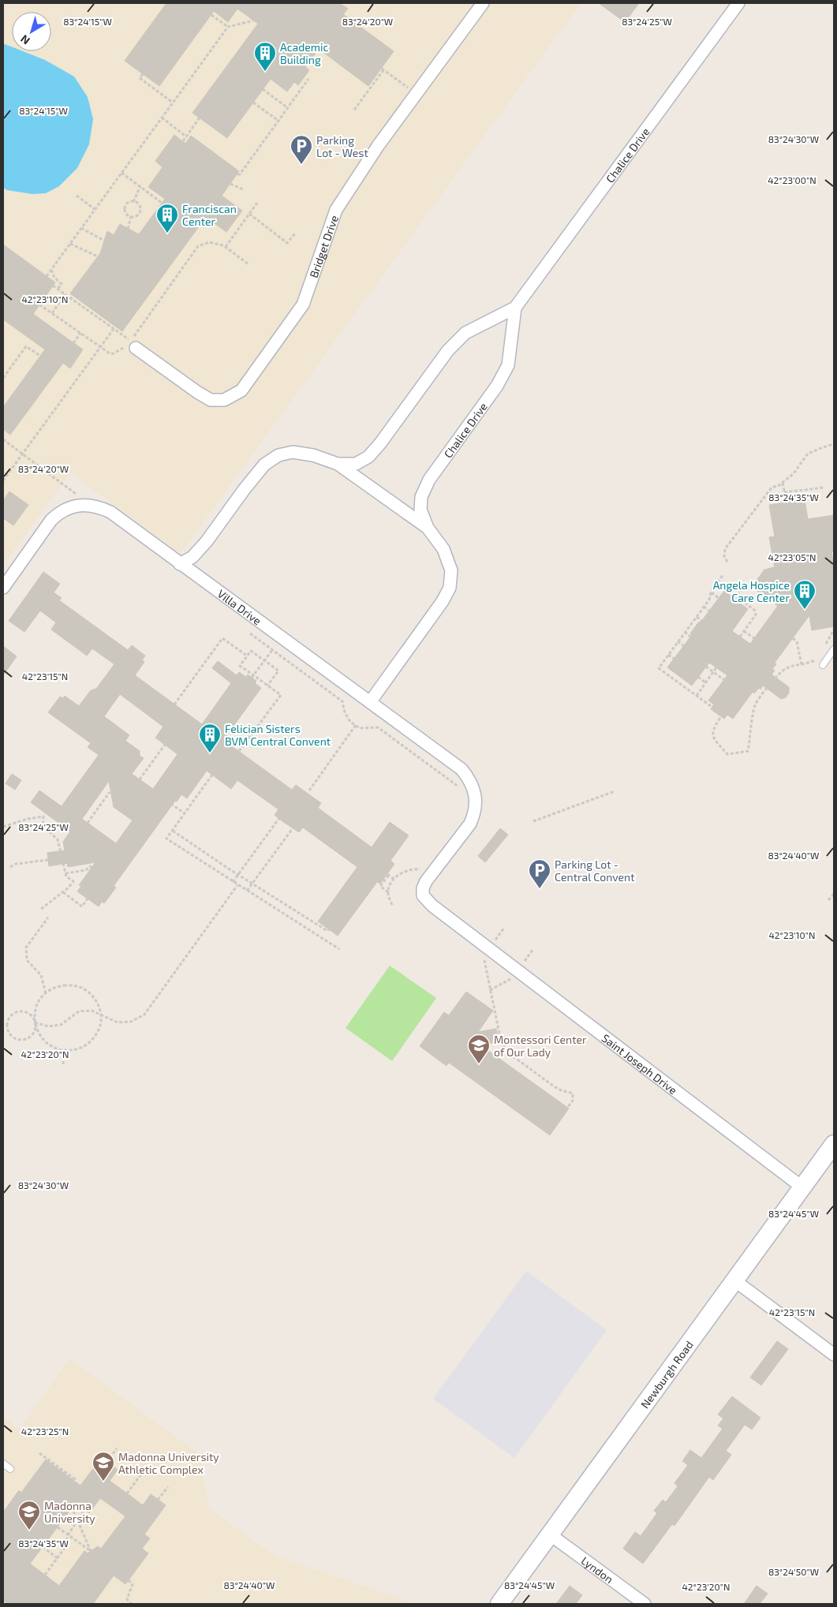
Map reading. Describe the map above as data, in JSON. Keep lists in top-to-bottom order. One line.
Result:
{"streets":{"main road":["Newburgh Road"],"street":["Chalice Drive","Bridget Drive","Villa Drive","Saint Joseph Drive","Lyndon"]},"crossings":[["Chalice Drive","Villa Drive"],["Villa Drive","Saint Joseph Drive"],["Saint Joseph Drive","Newburgh Road"],["Newburgh Road","Lyndon"]],"places":{"building":["Academic Building","Franciscan Center","Angela Hospice Care Center","Felician Sisters BVM Central Convent"],"parking":["Parking Lot - West","Parking Lot - Central Convent"],"school or university":["Montessori Center of Our Lady","Madonna University Athletic Complex","Madonna University"]},"north":"bottom left","coordinates":["83°24'15\"W","83°24'20\"W","83°24'25\"W","83°24'30\"W","42°23'00\"N","42°23'10\"N","83°24'35\"W","42°23'05\"N","42°23'15\"N","83°24'40\"W","42°23'20\"N","83°24'45\"W","42°23'25\"N","83°24'50\"W"]}
